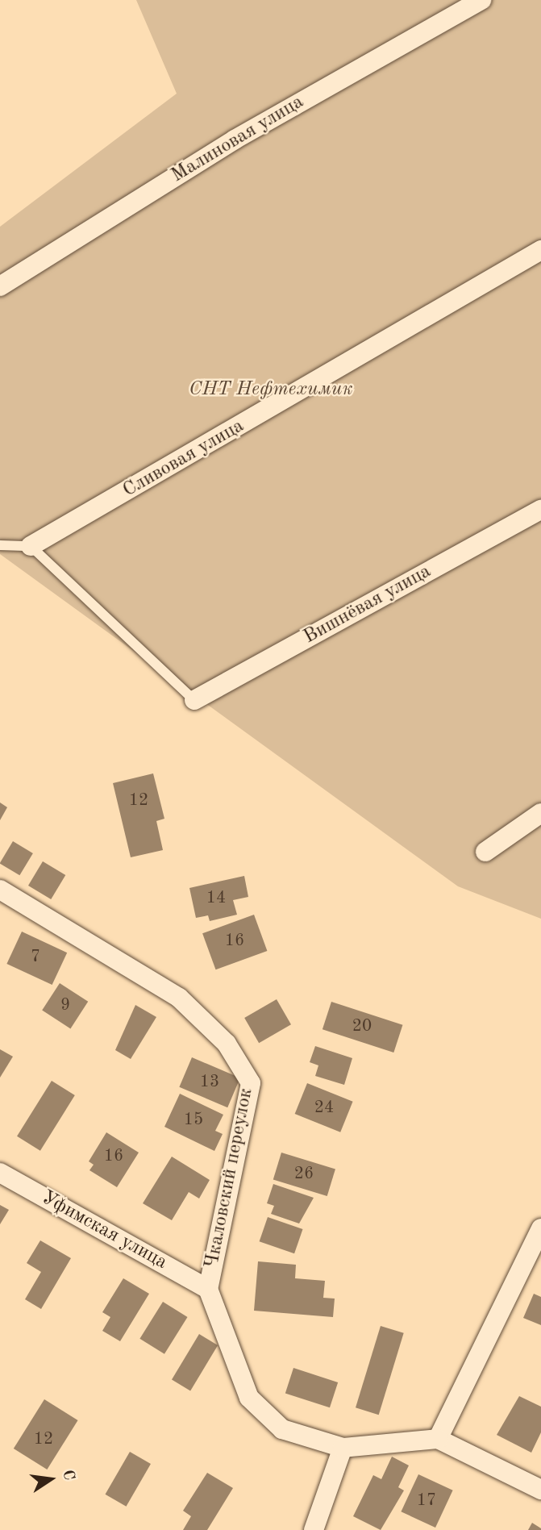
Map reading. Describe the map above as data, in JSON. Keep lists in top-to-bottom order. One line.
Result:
{"streets":{"street":["Малиновая улица","Сливовая улица","Вишнёвая улица","Чкаловский переулок","Уфимская улица"]},"crossings":[["Чкаловский переулок","Уфимская улица"]],"parks":["СНТ Нефтехимик"],"house_numbers":["12","14","16","7","9","20","13","24","15","16","26","12","17"],"north":"right"}
